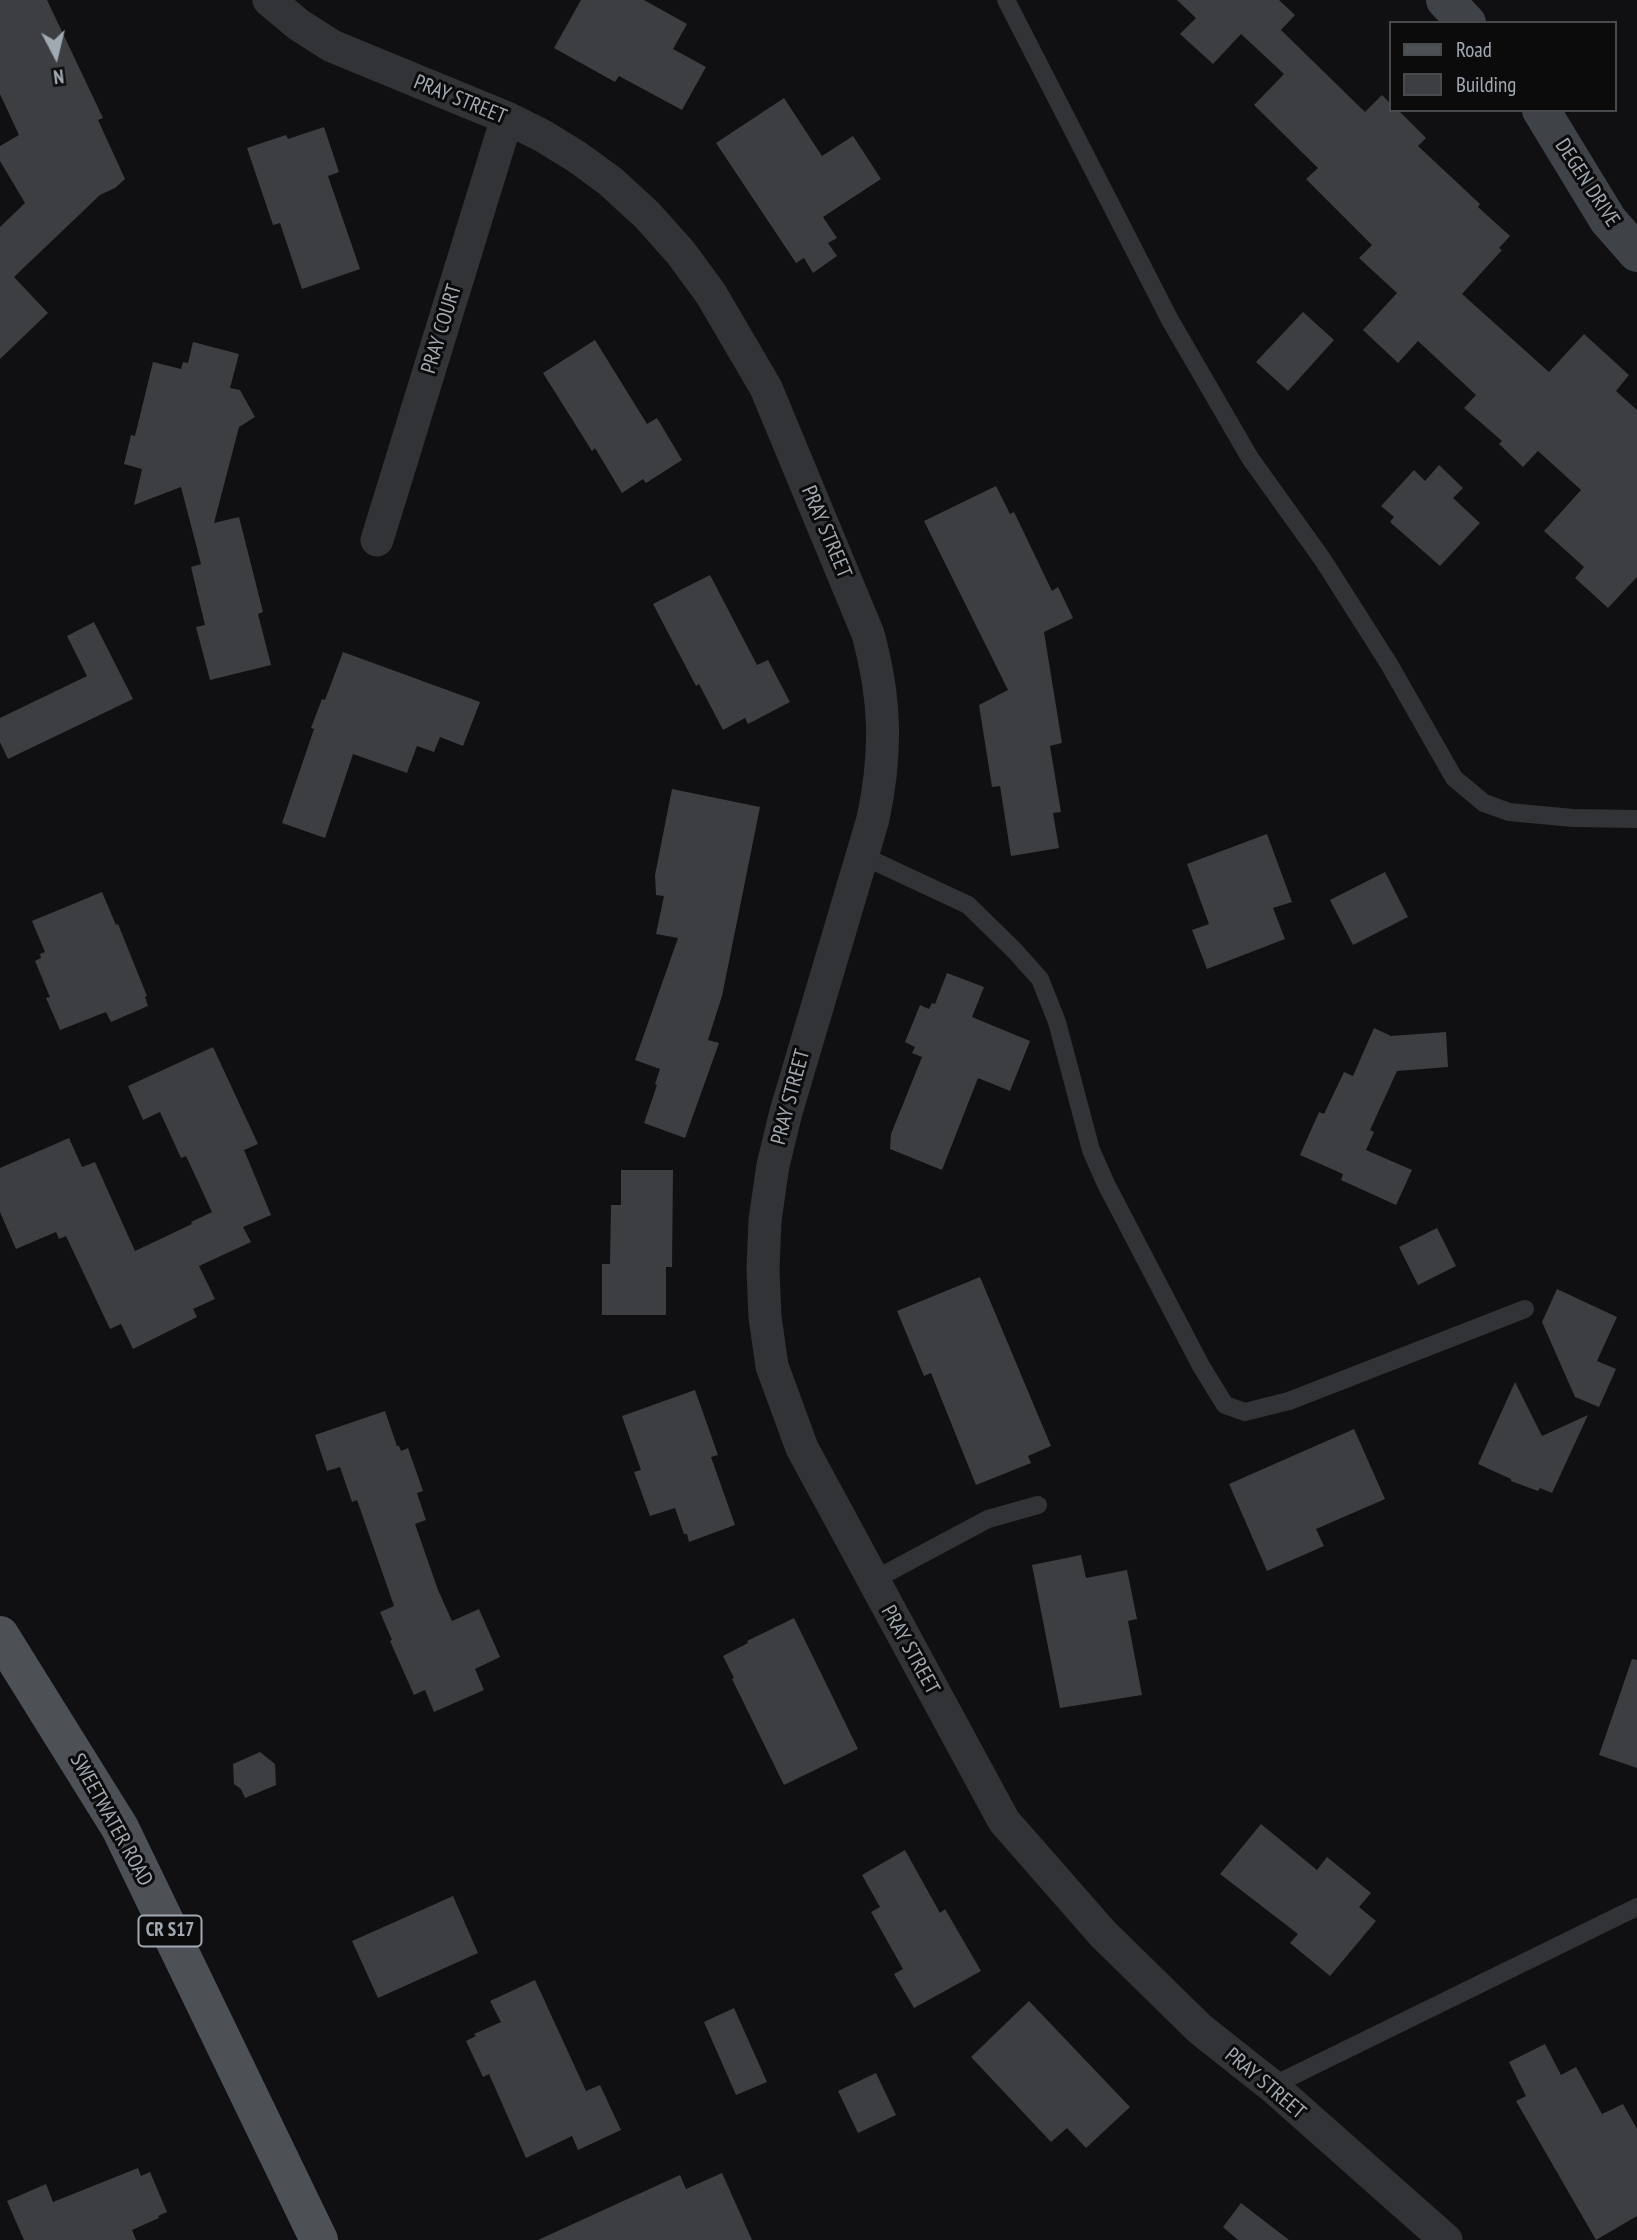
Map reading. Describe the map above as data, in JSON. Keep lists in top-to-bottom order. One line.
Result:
{"streets":{"main road":["SWEETWATER ROAD","CR S17"],"street":["PRAY STREET","DEGEN DRIVE","PRAY COURT"]},"crossings":[["PRAY STREET","PRAY COURT"]],"legend":["Road","Building"],"north":"bottom"}
